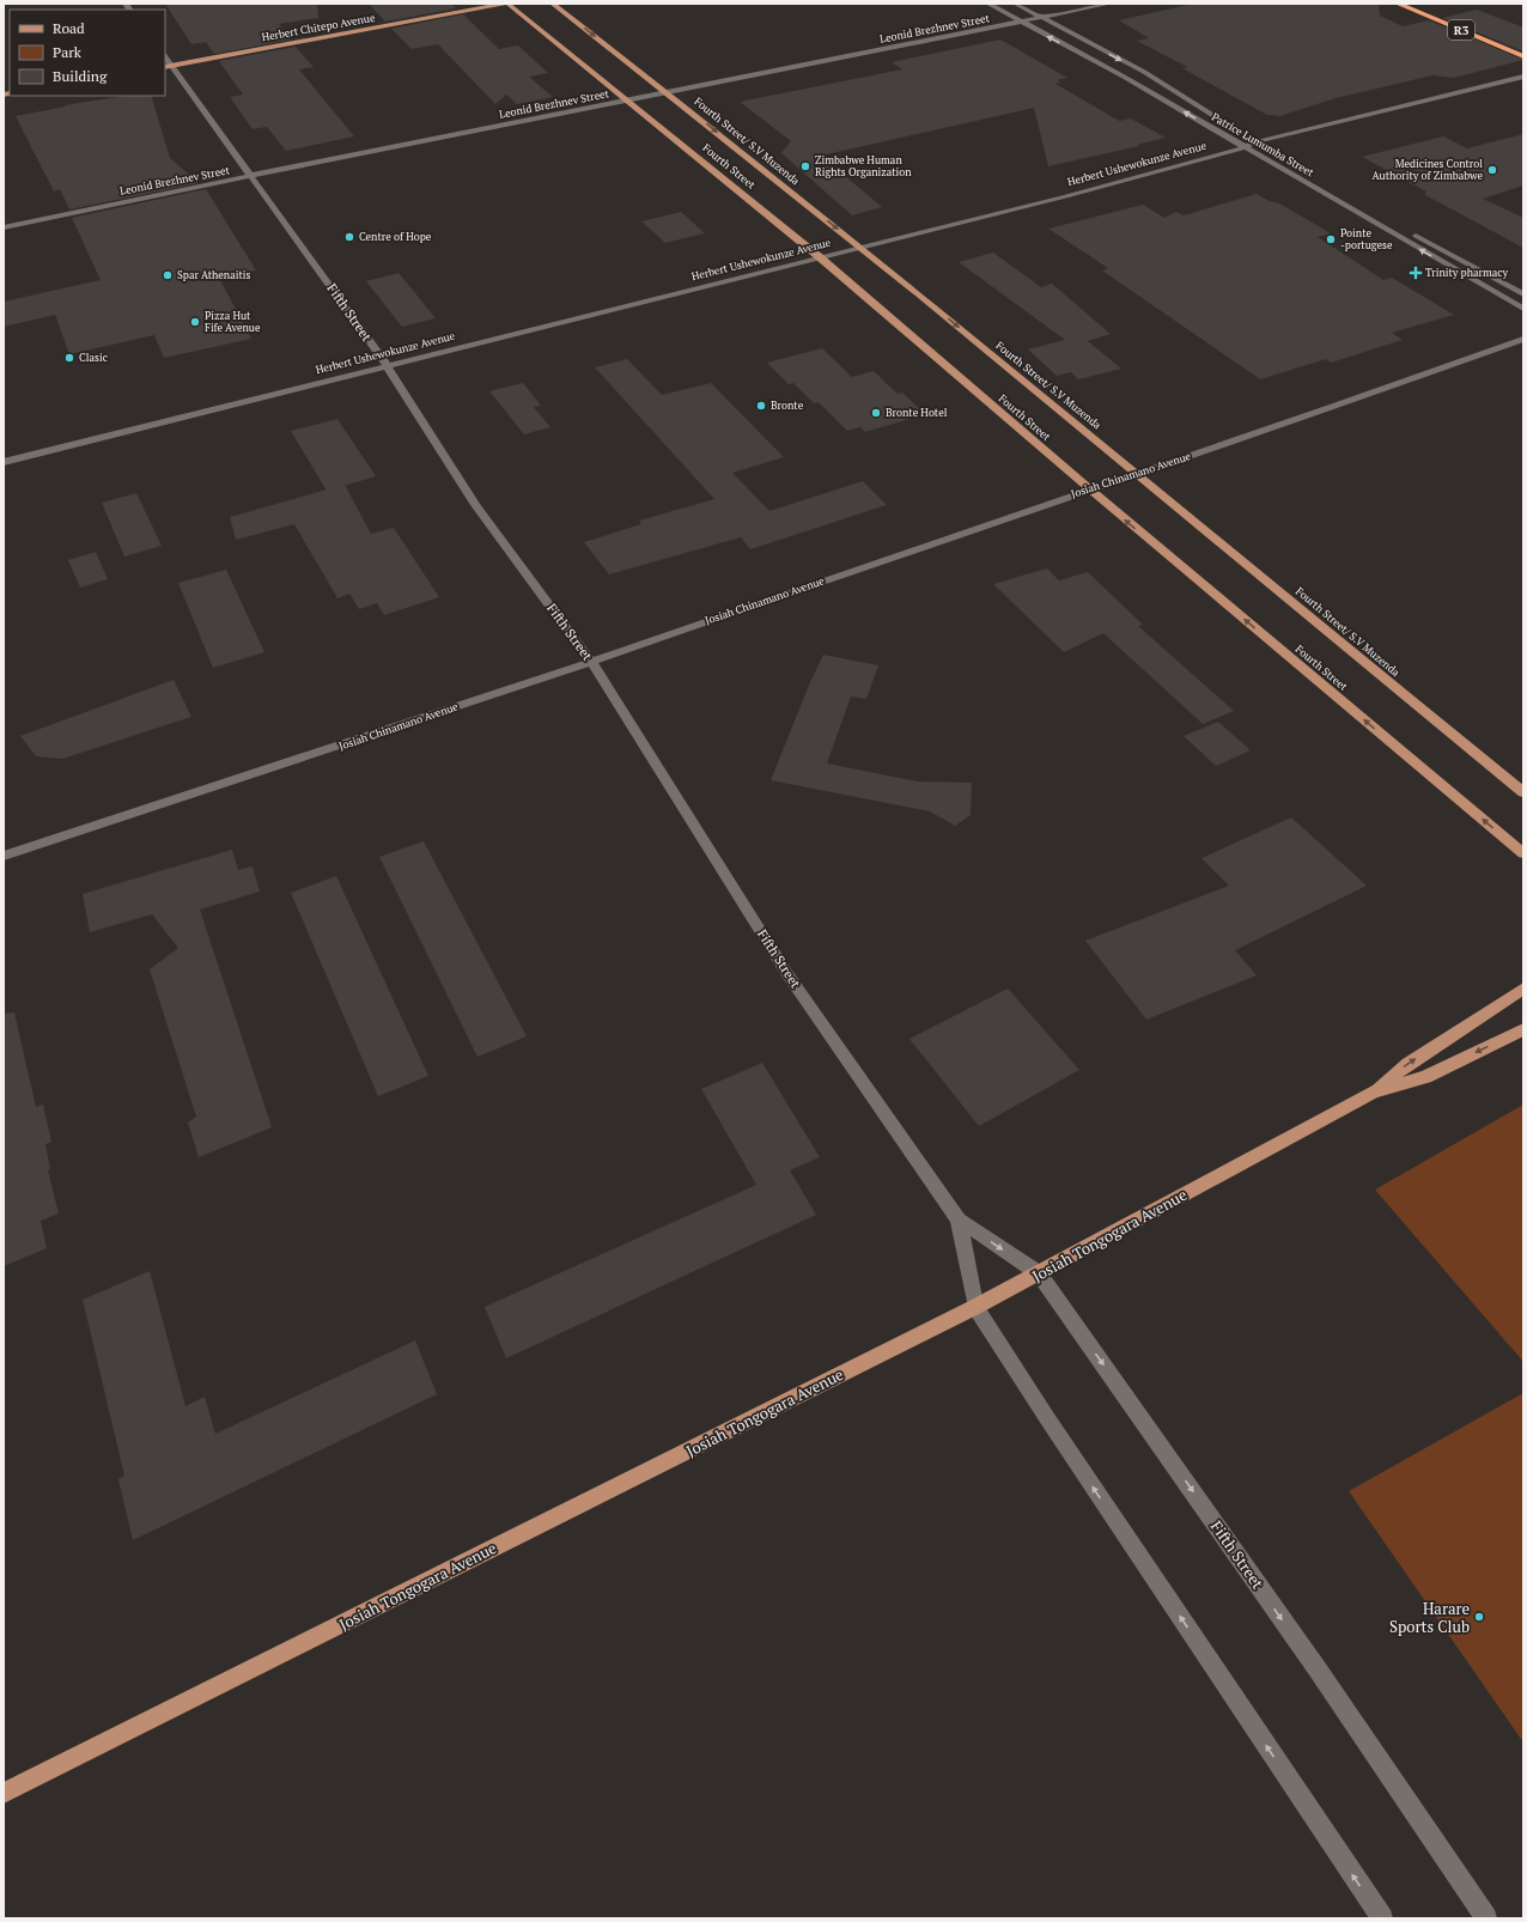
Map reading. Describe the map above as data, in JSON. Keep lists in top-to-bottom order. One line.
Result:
{"streets":{"highway":["R3"],"main road":["Herbert Chitepo Avenue","Fourth Street/ S.V Muzenda","Fourth Street","Josiah Tongogara Avenue"],"street":["Leonid Brezhnev Street","Patrice Lumumba Street","Herbert Ushewokunze Avenue","Fifth Street","Josiah Chinamano Avenue"]},"crossings":[["Herbert Chitepo Avenue","Fourth Street"],["Herbert Chitepo Avenue","Fifth Street"],["Leonid Brezhnev Street","Fourth Street/ S.V Muzenda"],["Leonid Brezhnev Street","Patrice Lumumba Street"],["Leonid Brezhnev Street","Fourth Street"],["Leonid Brezhnev Street","Fifth Street"],["Fourth Street/ S.V Muzenda","Herbert Ushewokunze Avenue"],["Fourth Street/ S.V Muzenda","Josiah Chinamano Avenue"],["Patrice Lumumba Street","Herbert Ushewokunze Avenue"],["Herbert Ushewokunze Avenue","Fourth Street"],["Herbert Ushewokunze Avenue","Fifth Street"],["Fourth Street","Josiah Chinamano Avenue"],["Fifth Street","Josiah Chinamano Avenue"],["Fifth Street","Josiah Tongogara Avenue"]],"one_way":["Fourth Street/ S.V Muzenda","Fourth Street"],"places":{"other":["Zimbabwe Human Rights Organization","Medicines Control Authority of Zimbabwe","Centre of Hope","Pointe -portugese","Spar Athenaitis","Pizza Hut Fife Avenue","Clasic","Bronte","Bronte Hotel","Harare Sports Club"],"health":["Trinity pharmacy"]},"legend":["Road","Park","Building"]}
